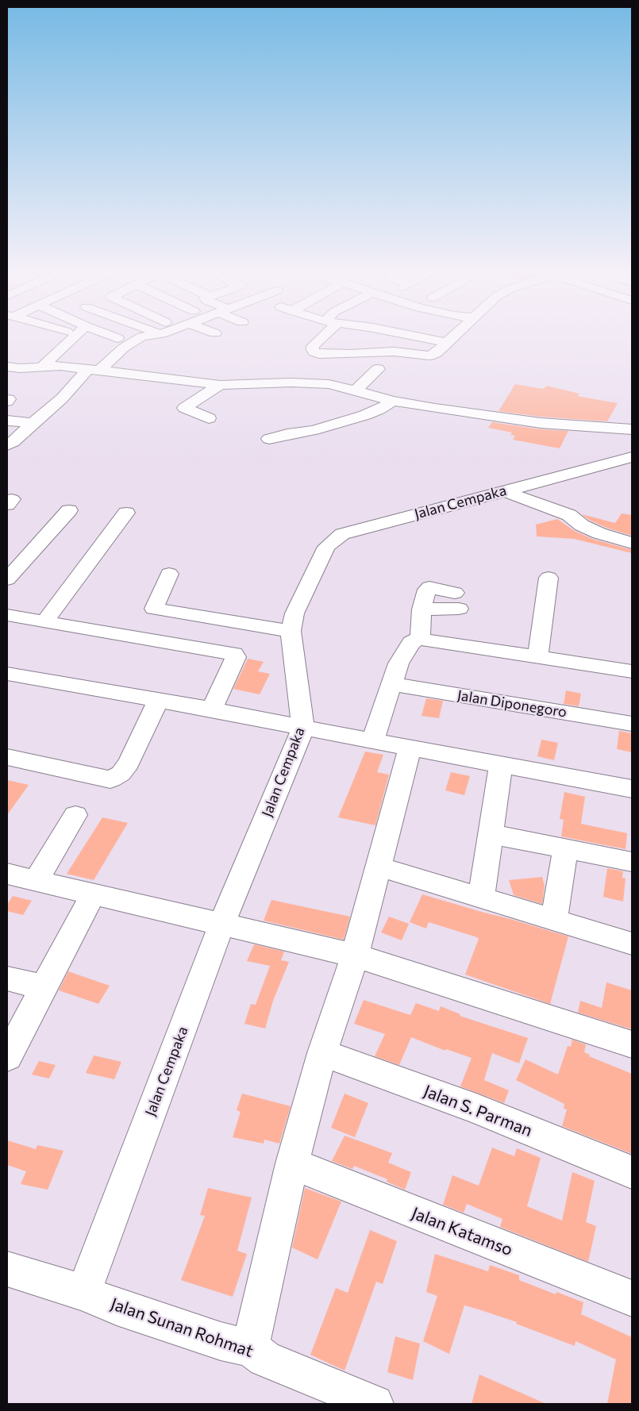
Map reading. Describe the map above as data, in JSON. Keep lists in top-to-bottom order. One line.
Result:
{"streets":{"street":["Jalan Cempaka","Jalan Diponegoro","Jalan S. Parman","Jalan Katamso","Jalan Sunan Rohmat"]},"crossings":[["Jalan Cempaka","Jalan Sunan Rohmat"]]}
